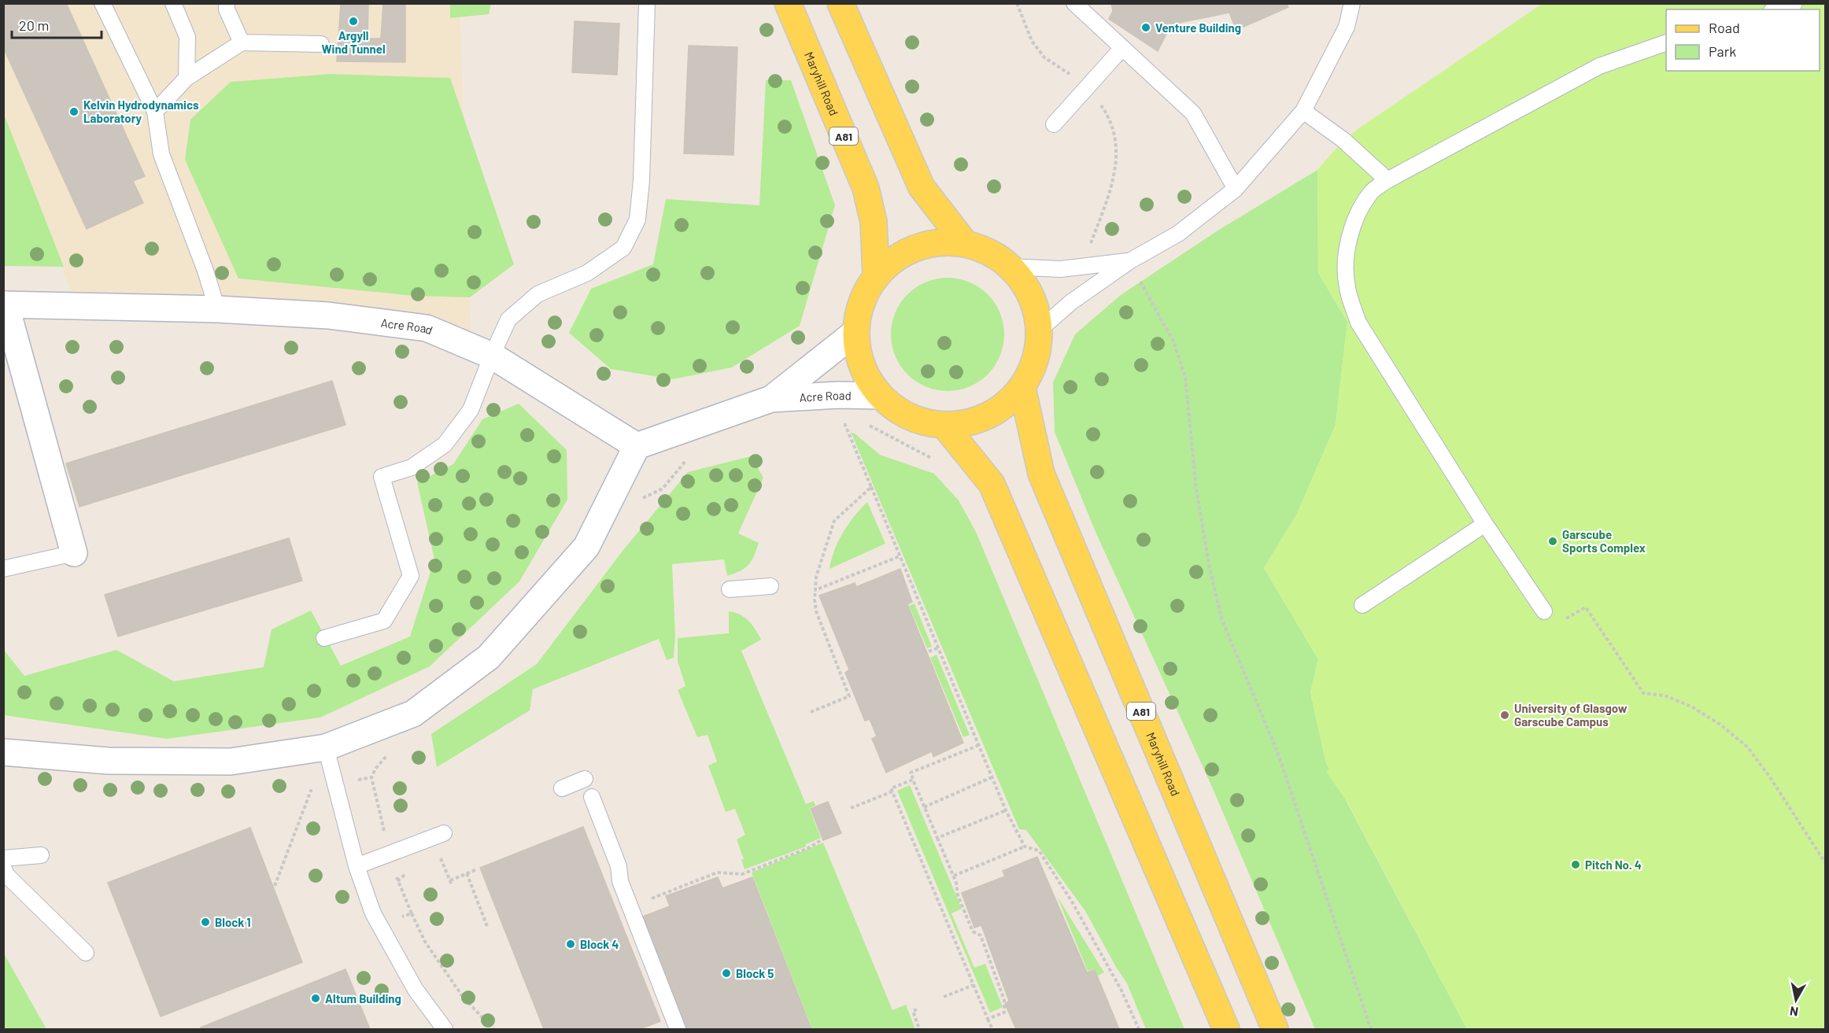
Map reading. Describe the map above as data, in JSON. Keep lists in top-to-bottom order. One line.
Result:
{"streets":{"main road":["Maryhill Road","A81"],"street":["Acre Road"]},"places":["Argyll Wind Tunnel","Venture Building","Kelvin Hydrodynamics Laboratory","Garscube Sports Complex","University of Glasgow Garscube Campus","Pitch No. 4","Block 1","Block 4","Block 5","Altum Building"],"legend":["Road","Park"],"scale_bar":"20 m","north":"bottom"}
